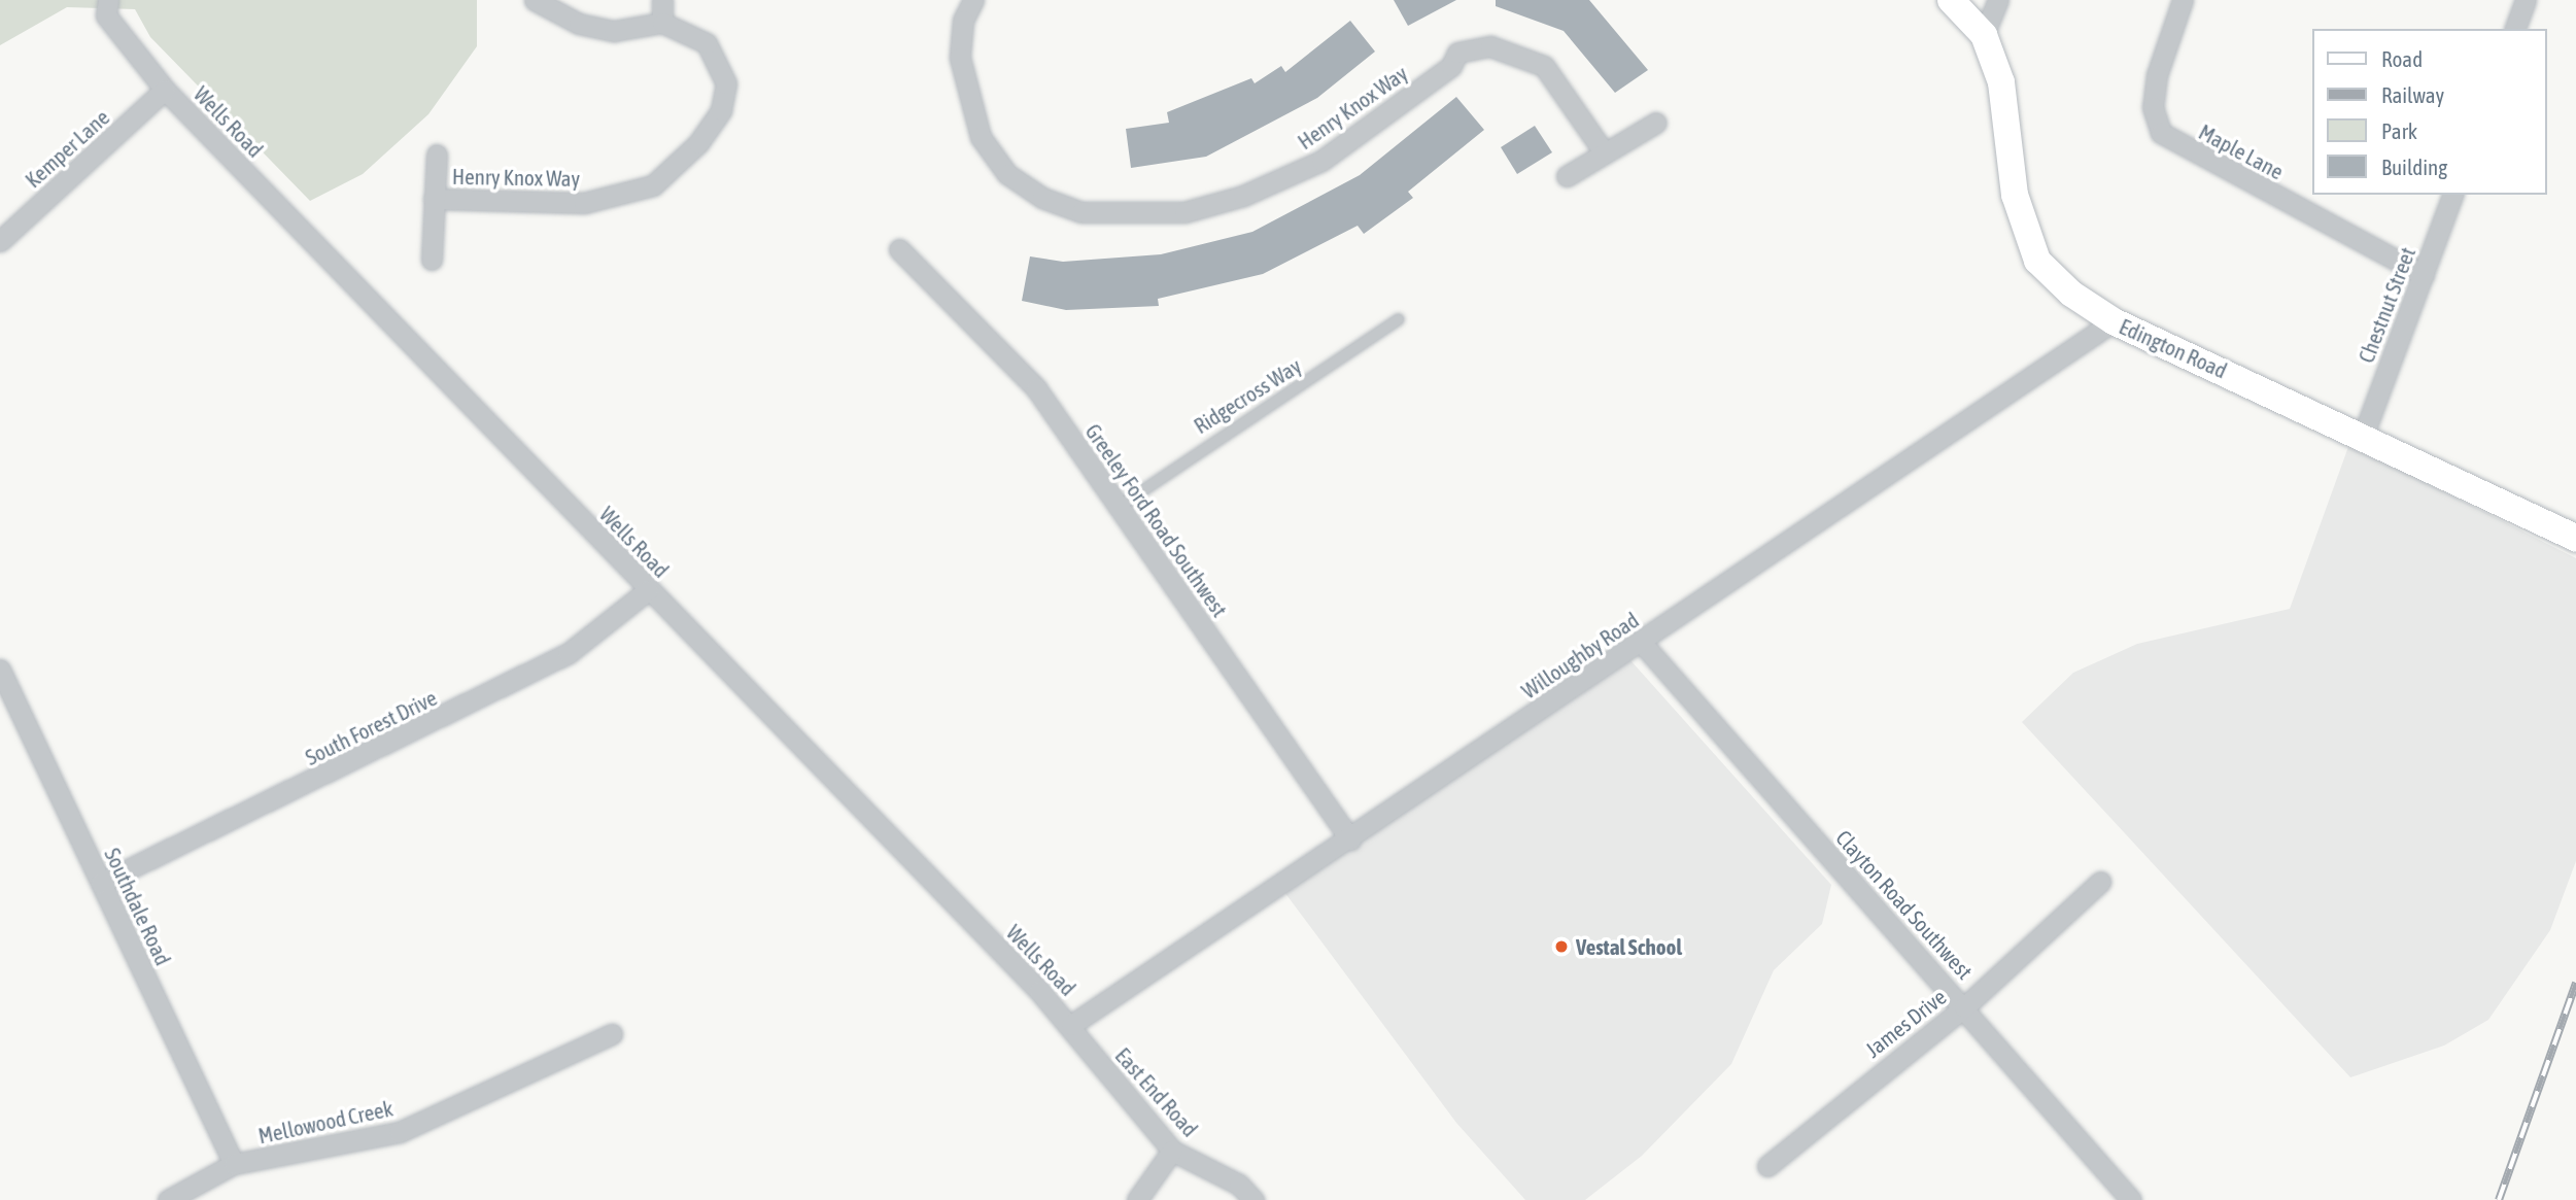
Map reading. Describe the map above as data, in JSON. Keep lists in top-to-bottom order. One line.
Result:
{"streets":{"street":["Henry Knox Way","Wells Road","Kemper Lane","Maple Lane","Chestnut Street","Edington Road","Greeley Ford Road Southwest","Willoughby Road","South Forest Drive","Clayton Road Southwest","Southdale Road","James Drive","East End Road","Mellowood Creek"],"lane":["Ridgecross Way"]},"crossings":[["Wells Road","Kemper Lane"],["Wells Road","Willoughby Road"],["Wells Road","South Forest Drive"],["Wells Road","East End Road"],["Maple Lane","Chestnut Street"],["Chestnut Street","Edington Road"],["Edington Road","Willoughby Road"],["Ridgecross Way","Greeley Ford Road Southwest"],["Greeley Ford Road Southwest","Willoughby Road"],["Willoughby Road","Clayton Road Southwest"],["Willoughby Road","East End Road"],["South Forest Drive","Southdale Road"],["Clayton Road Southwest","James Drive"],["Southdale Road","Mellowood Creek"]],"places":["Vestal School"],"legend":["Road","Railway","Park","Building"]}
